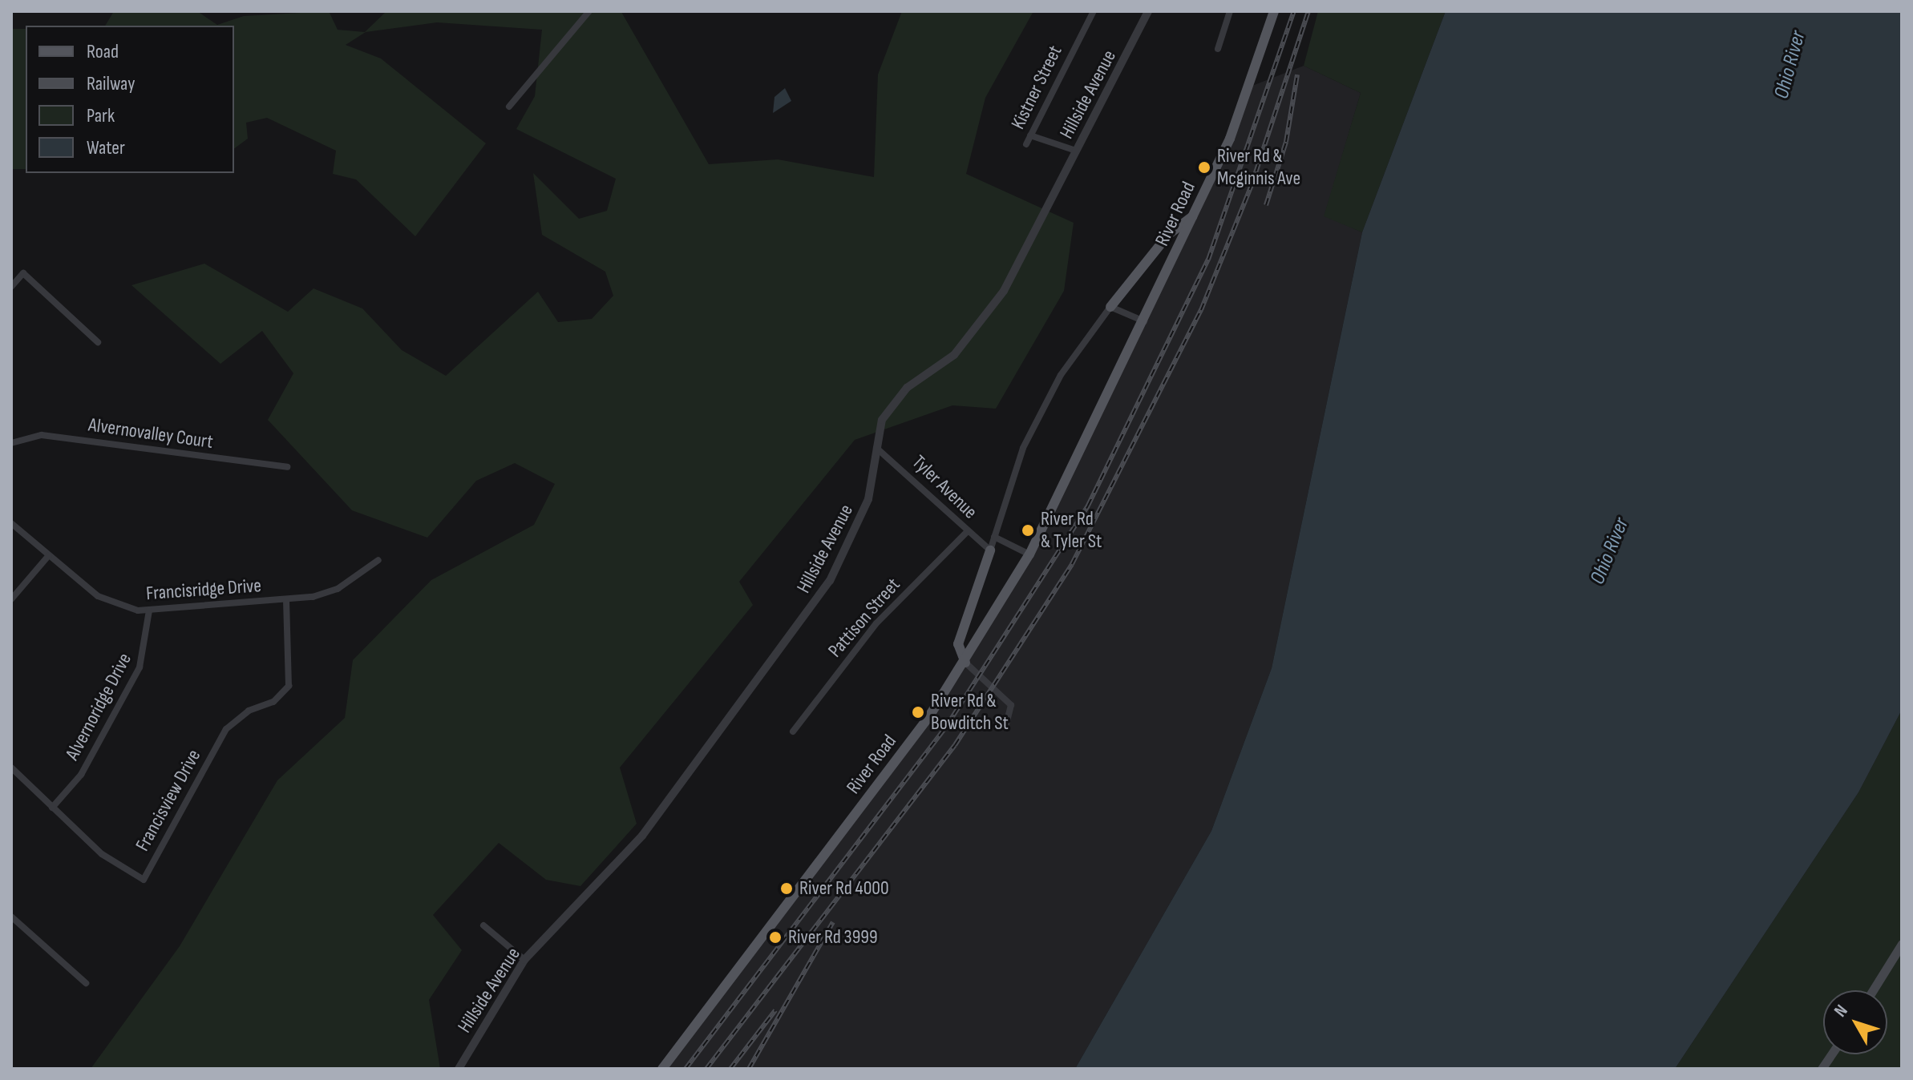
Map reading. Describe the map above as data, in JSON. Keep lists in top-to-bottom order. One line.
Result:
{"streets":{"main road":["River Road"],"street":["Kistner Street","Hillside Avenue","Alvernovalley Court","Tyler Avenue","Francisridge Drive","Pattison Street","Alvernoridge Drive","Francisview Drive"]},"crossings":[["Hillside Avenue","Tyler Avenue"],["Tyler Avenue","Pattison Street"],["Francisridge Drive","Alvernoridge Drive"],["Francisridge Drive","Francisview Drive"],["Alvernoridge Drive","Francisview Drive"]],"water":["Ohio River"],"places":["River Rd & Mcginnis Ave","River Rd & Tyler St","River Rd & Bowditch St","River Rd 4000","River Rd 3999"],"legend":["Road","Railway","Park","Water"],"north":"top left"}
